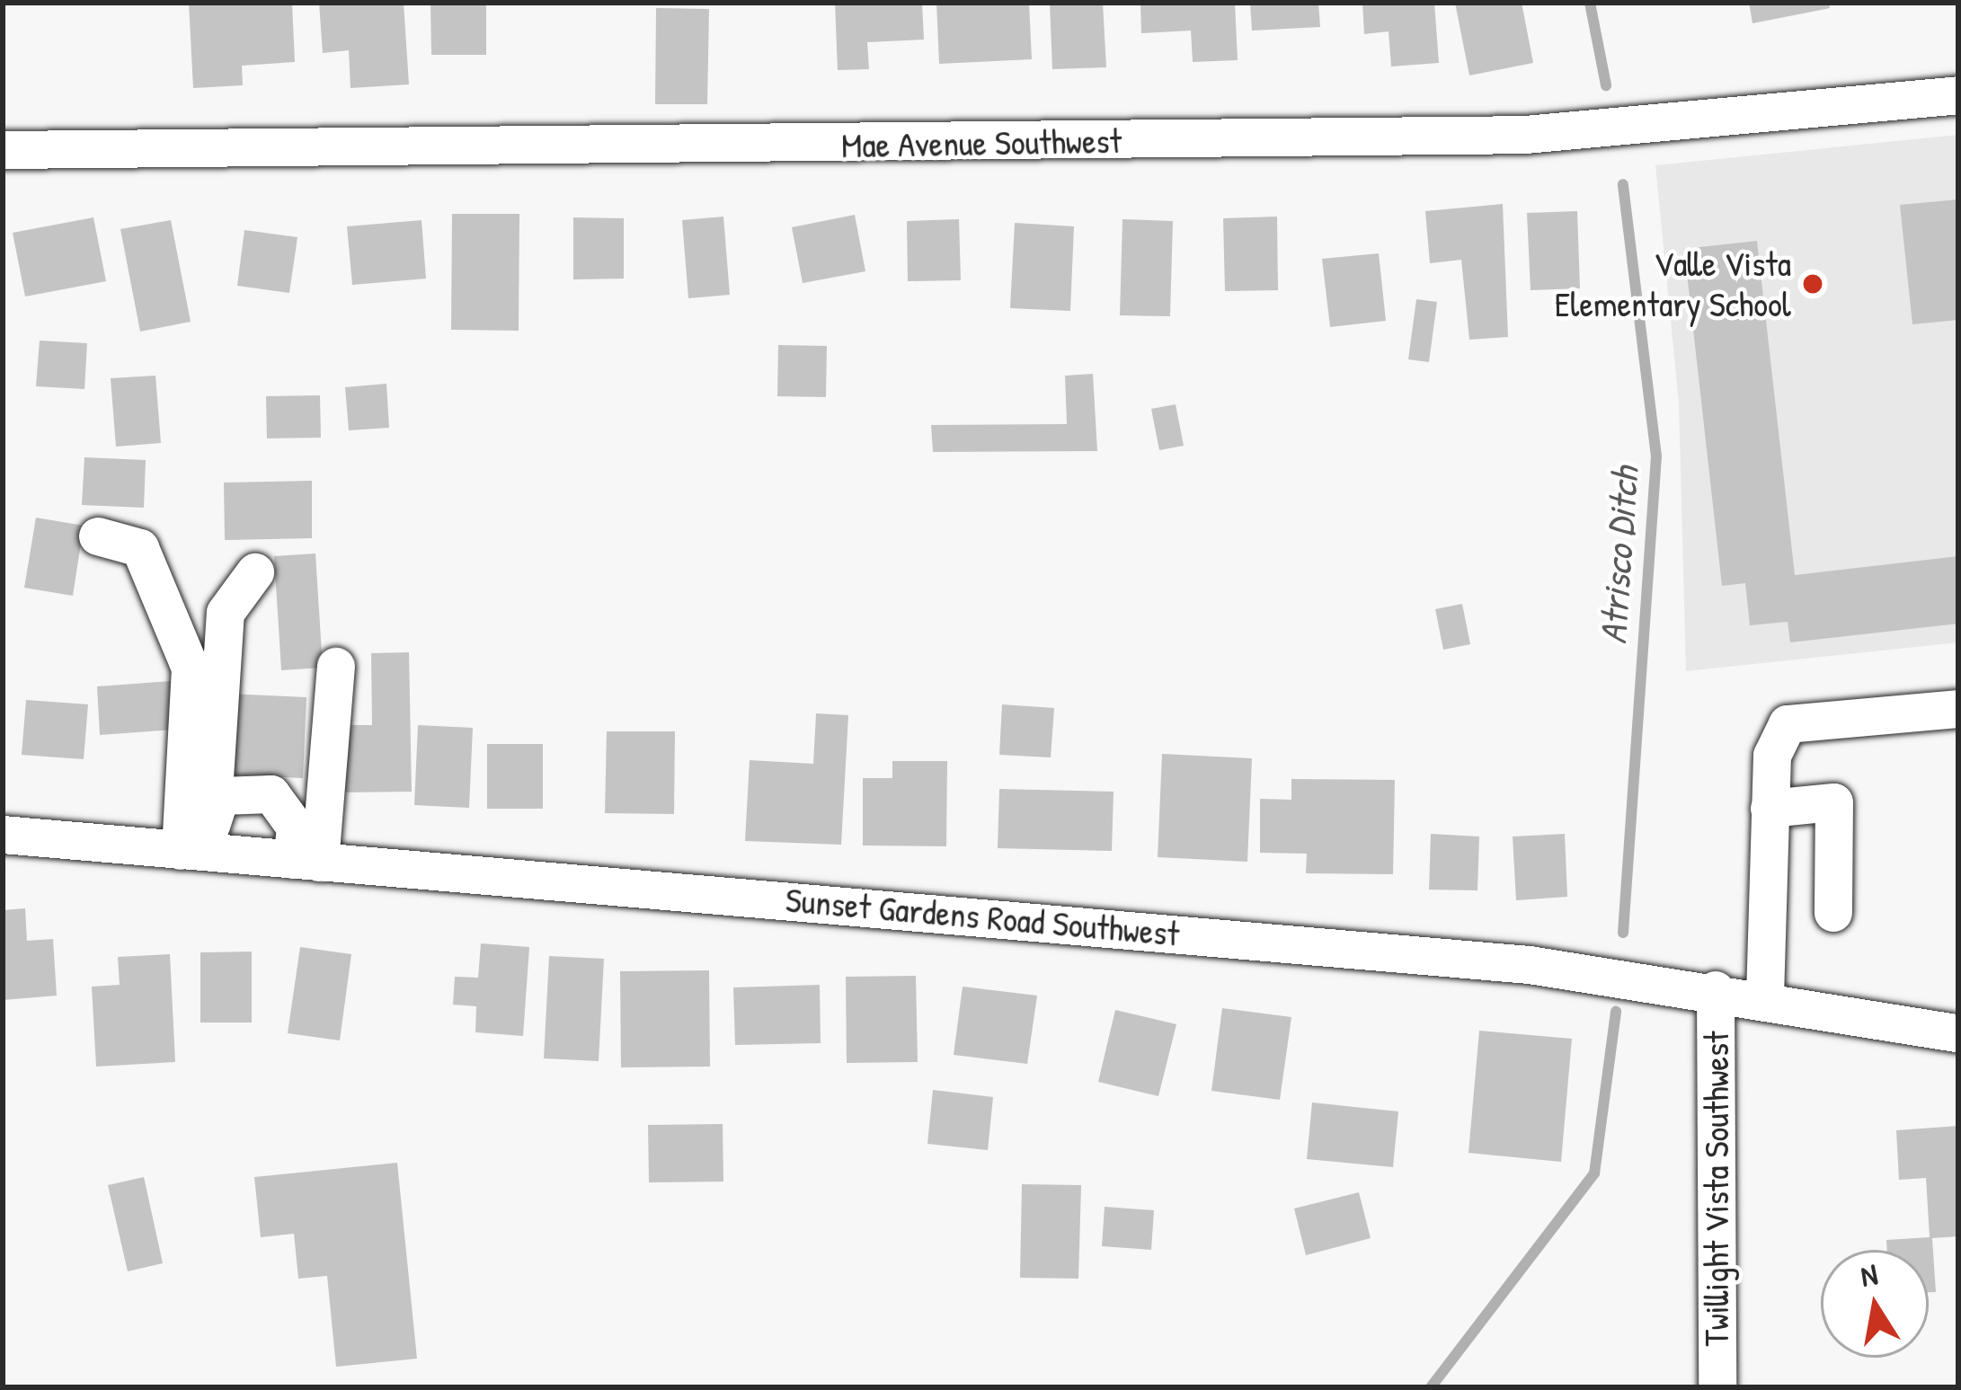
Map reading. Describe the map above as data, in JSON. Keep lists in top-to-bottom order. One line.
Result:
{"streets":{"street":["Mae Avenue Southwest","Sunset Gardens Road Southwest","Twillight Vista Southwest"]},"crossings":[["Sunset Gardens Road Southwest","Twillight Vista Southwest"]],"water":["Atrisco Ditch"],"places":["Valle Vista Elementary School"],"north":"top"}
